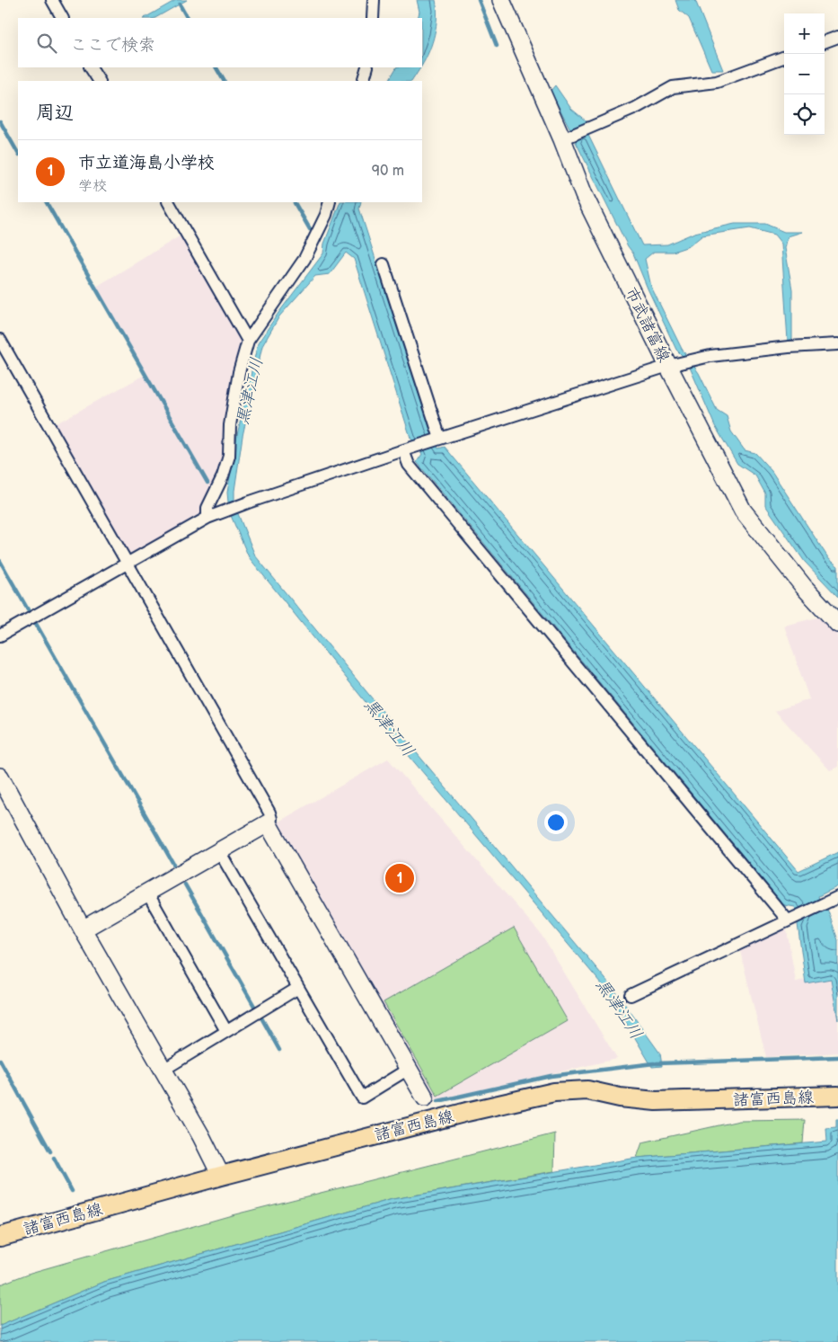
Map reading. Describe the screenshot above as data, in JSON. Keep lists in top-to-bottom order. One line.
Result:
{"streets":{"main road":["諸富西島線"],"street":["市武諸富線"]},"water":["黒津江川"],"page":{"map_buttons":["+","−"],"search":"ここで検索","heading":"周辺","list":[{"mark":"1","name":"市立道海島小学校","note":"学校","value":"90 m"}],"pins":"1"}}
